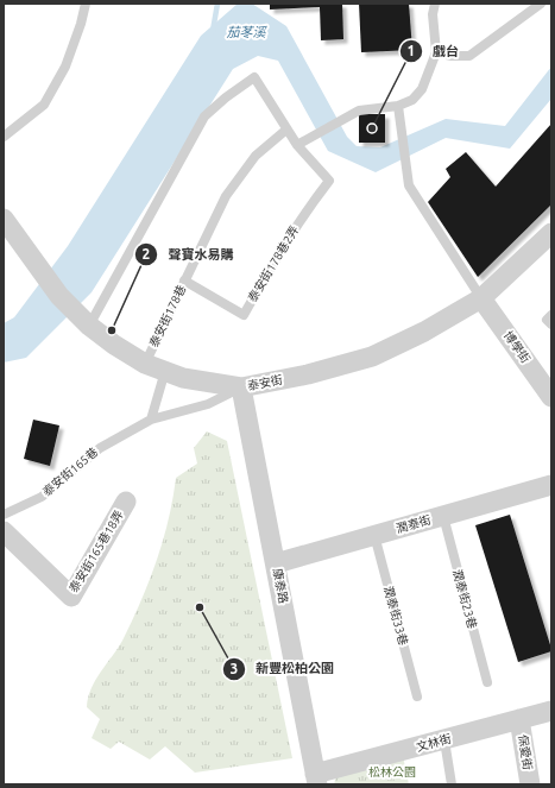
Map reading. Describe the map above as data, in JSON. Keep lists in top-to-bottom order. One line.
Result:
{"streets":{"street":["博學街","泰安街","潤泰街","泰安街165巷18弄","康泰路","文林街","保愛街"],"lane":["泰安街178巷2弄","泰安街178巷","泰安街165巷","潤泰街23巷","潤泰街33巷"]},"crossings":[["泰安街178巷2弄","泰安街178巷"],["泰安街178巷","泰安街"],["博學街","泰安街"],["泰安街","泰安街165巷"],["泰安街","康泰路"],["泰安街165巷","康泰路"],["潤泰街","康泰路"],["潤泰街","潤泰街23巷"],["潤泰街","潤泰街33巷"],["康泰路","文林街"],["文林街","保愛街"]],"water":["茄苳溪"],"parks":["松林公園"],"places":["戲台","聲寶水易購","新豐松柏公園"]}
